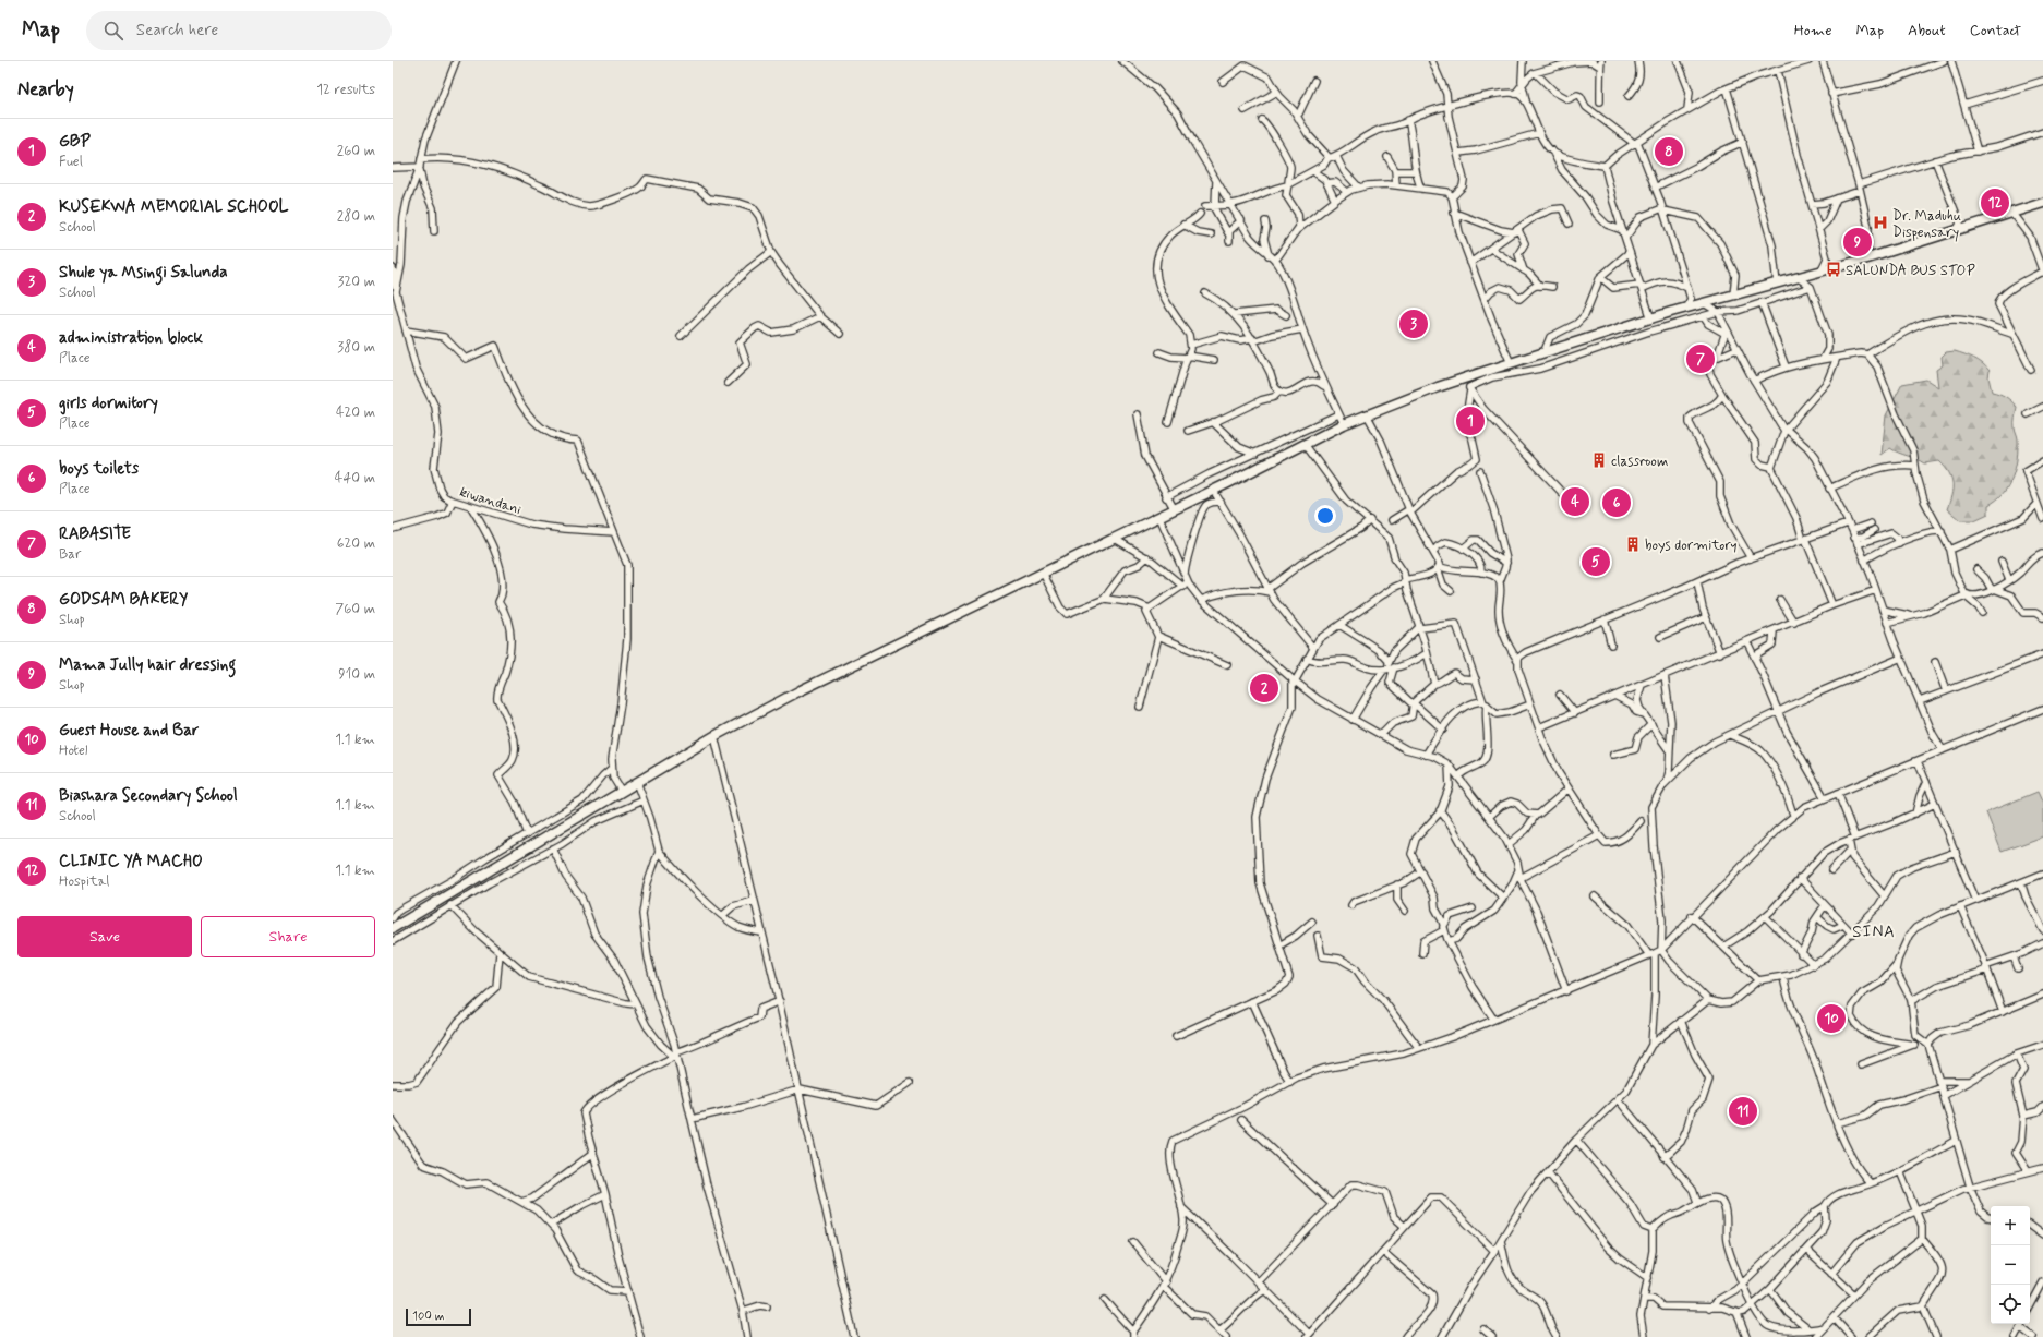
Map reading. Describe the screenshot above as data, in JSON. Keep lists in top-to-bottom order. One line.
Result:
{"streets":{"street":["kiwandani"]},"districts":["SINA"],"places":{"hospital":["Dr. Maduhu Dispensary"],"bus stop":["SALUNDA BUS STOP"],"building":["classroom","boys dormitory"]},"scale_bar":"100 m","page":{"header":"Map","search":"Search here","nav":["Home","Map","About","Contact"],"heading":["Nearby","12 results"],"list":[{"mark":"1","name":"GBP","note":"Fuel","value":"260 m"},{"mark":"2","name":"KUSEKWA MEMORIAL SCHOOL","note":"School","value":"280 m"},{"mark":"3","name":"Shule ya Msingi Salunda","note":"School","value":"320 m"},{"mark":"4","name":"administration block","note":"Place","value":"380 m"},{"mark":"5","name":"girls dormitory","note":"Place","value":"420 m"},{"mark":"6","name":"boys toilets","note":"Place","value":"440 m"},{"mark":"7","name":"RABASITE","note":"Bar","value":"620 m"},{"mark":"8","name":"GODSAM BAKERY","note":"Shop","value":"760 m"},{"mark":"9","name":"Mama Jully hair dressing","note":"Shop","value":"910 m"},{"mark":"10","name":"Guest House and Bar","note":"Hotel","value":"1.1 km"},{"mark":"11","name":"Biashara Secondary School","note":"School","value":"1.1 km"},{"mark":"12","name":"CLINIC YA MACHO","note":"Hospital","value":"1.1 km"}],"pins":["8","12","9","3","7","1","4","6","5","2","10","11"],"buttons":["Save","Share"],"map_buttons":["+","−"],"scale":"100 m"}}
